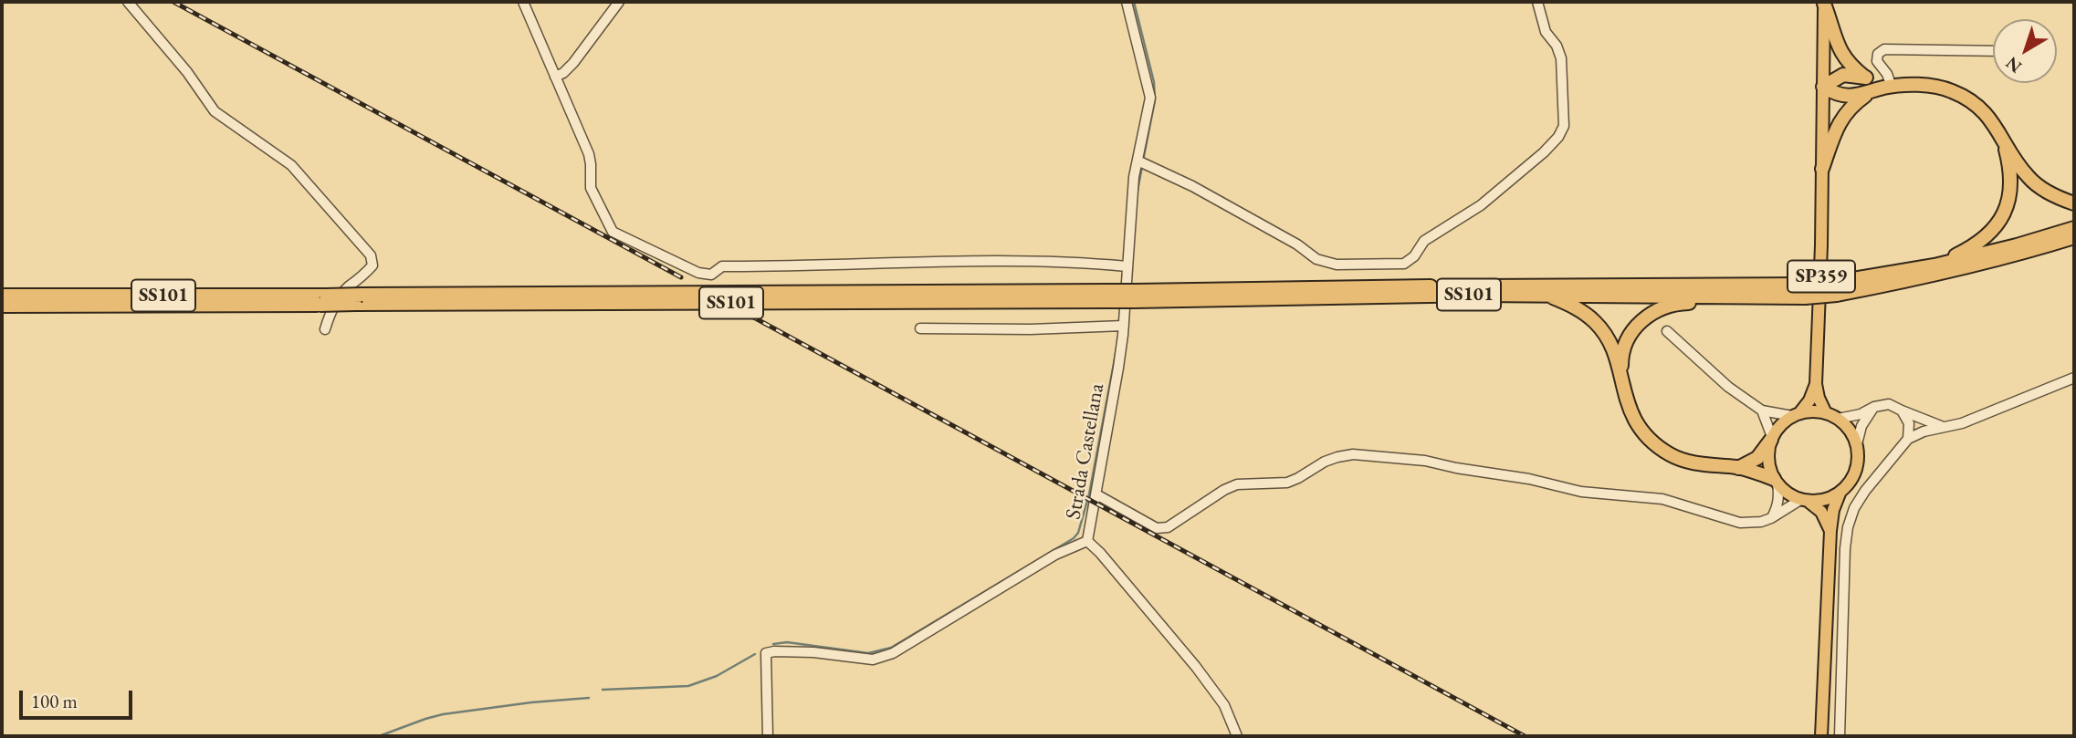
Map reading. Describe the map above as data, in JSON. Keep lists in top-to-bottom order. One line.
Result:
{"streets":{"highway":["SS101"],"main road":["SP359"],"street":["Strada Castellana"]},"scale_bar":"100 m","north":"bottom left"}
